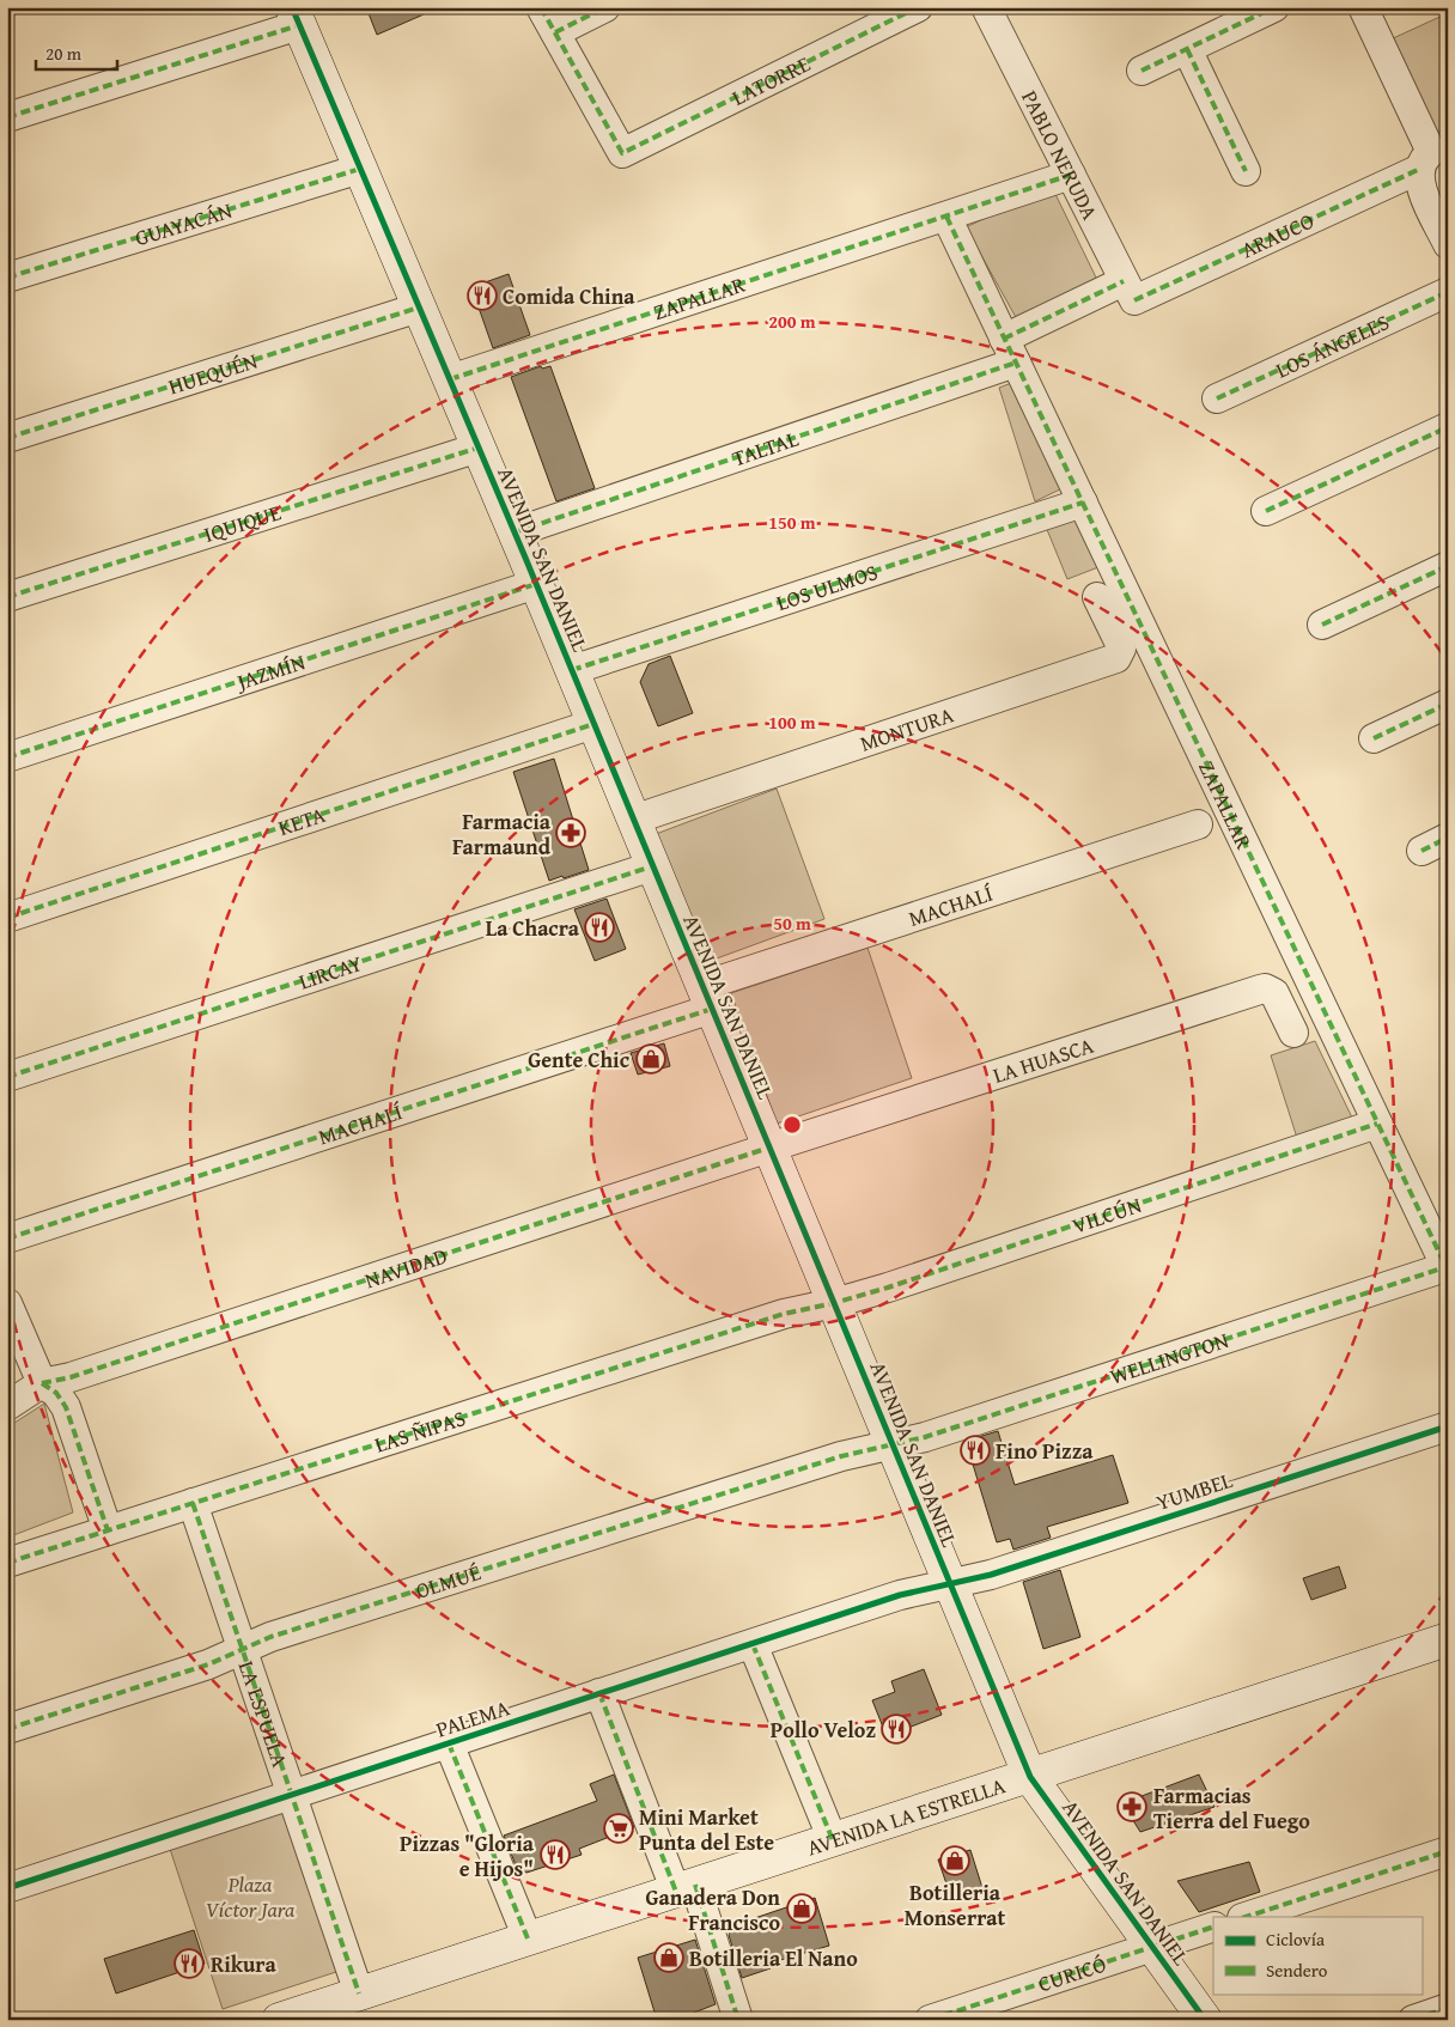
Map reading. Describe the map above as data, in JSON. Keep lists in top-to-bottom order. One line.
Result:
{"streets":{"street":["LATORRE","PABLO NERUDA","GUAYACÁN","ARAUCO","ZAPALLAR","LOS ÁNGELES","HUEQUÉN","TALTAL","IQUIQUE","AVENIDA SAN DANIEL","LOS ULMOS","JAZMÍN","MONTURA","KETA","MACHALÍ","LIRCAY","LA HUASCA","VILCÚN","NAVIDAD","WELLINGTON","LAS ÑIPAS","YUMBEL","OLMUÉ","LA ESPUELA","PALEMA","AVENIDA LA ESTRELLA","CURICÓ"]},"crossings":[["PABLO NERUDA","ARAUCO"],["PABLO NERUDA","ZAPALLAR"],["GUAYACÁN","AVENIDA SAN DANIEL"],["ZAPALLAR","TALTAL"],["ZAPALLAR","AVENIDA SAN DANIEL"],["ZAPALLAR","LOS ULMOS"],["ZAPALLAR","VILCÚN"],["ZAPALLAR","WELLINGTON"],["HUEQUÉN","AVENIDA SAN DANIEL"],["TALTAL","AVENIDA SAN DANIEL"],["IQUIQUE","AVENIDA SAN DANIEL"],["AVENIDA SAN DANIEL","LOS ULMOS"],["AVENIDA SAN DANIEL","JAZMÍN"],["AVENIDA SAN DANIEL","MONTURA"],["AVENIDA SAN DANIEL","KETA"],["AVENIDA SAN DANIEL","MACHALÍ"],["AVENIDA SAN DANIEL","LIRCAY"],["AVENIDA SAN DANIEL","LA HUASCA"],["AVENIDA SAN DANIEL","VILCÚN"],["AVENIDA SAN DANIEL","NAVIDAD"],["AVENIDA SAN DANIEL","WELLINGTON"],["AVENIDA SAN DANIEL","LAS ÑIPAS"],["AVENIDA SAN DANIEL","YUMBEL"],["AVENIDA SAN DANIEL","OLMUÉ"],["AVENIDA SAN DANIEL","PALEMA"],["AVENIDA SAN DANIEL","AVENIDA LA ESTRELLA"],["AVENIDA SAN DANIEL","CURICÓ"],["LA HUASCA","NAVIDAD"],["VILCÚN","LAS ÑIPAS"],["WELLINGTON","OLMUÉ"],["LAS ÑIPAS","LA ESPUELA"],["YUMBEL","PALEMA"],["OLMUÉ","LA ESPUELA"],["LA ESPUELA","PALEMA"],["LA ESPUELA","AVENIDA LA ESTRELLA"]],"parks":["Plaza Víctor Jara"],"places":{"restaurant":["Comida China","La Chacra","Fino Pizza","Pollo Veloz","Pizzas \"Gloria e Hijos\"","Rikura"],"pharmacy":["Farmacia Farmaund","Farmacias Tierra del Fuego"],"shop":["Gente Chic","Botilleria Monserrat","Ganadera Don Francisco","Botilleria El Nano"],"supermarket":["Mini Market Punta del Este"]},"legend":["Ciclovía","Sendero"],"scale_bar":"20 m","rings":["200 m","150 m","100 m","50 m"]}
